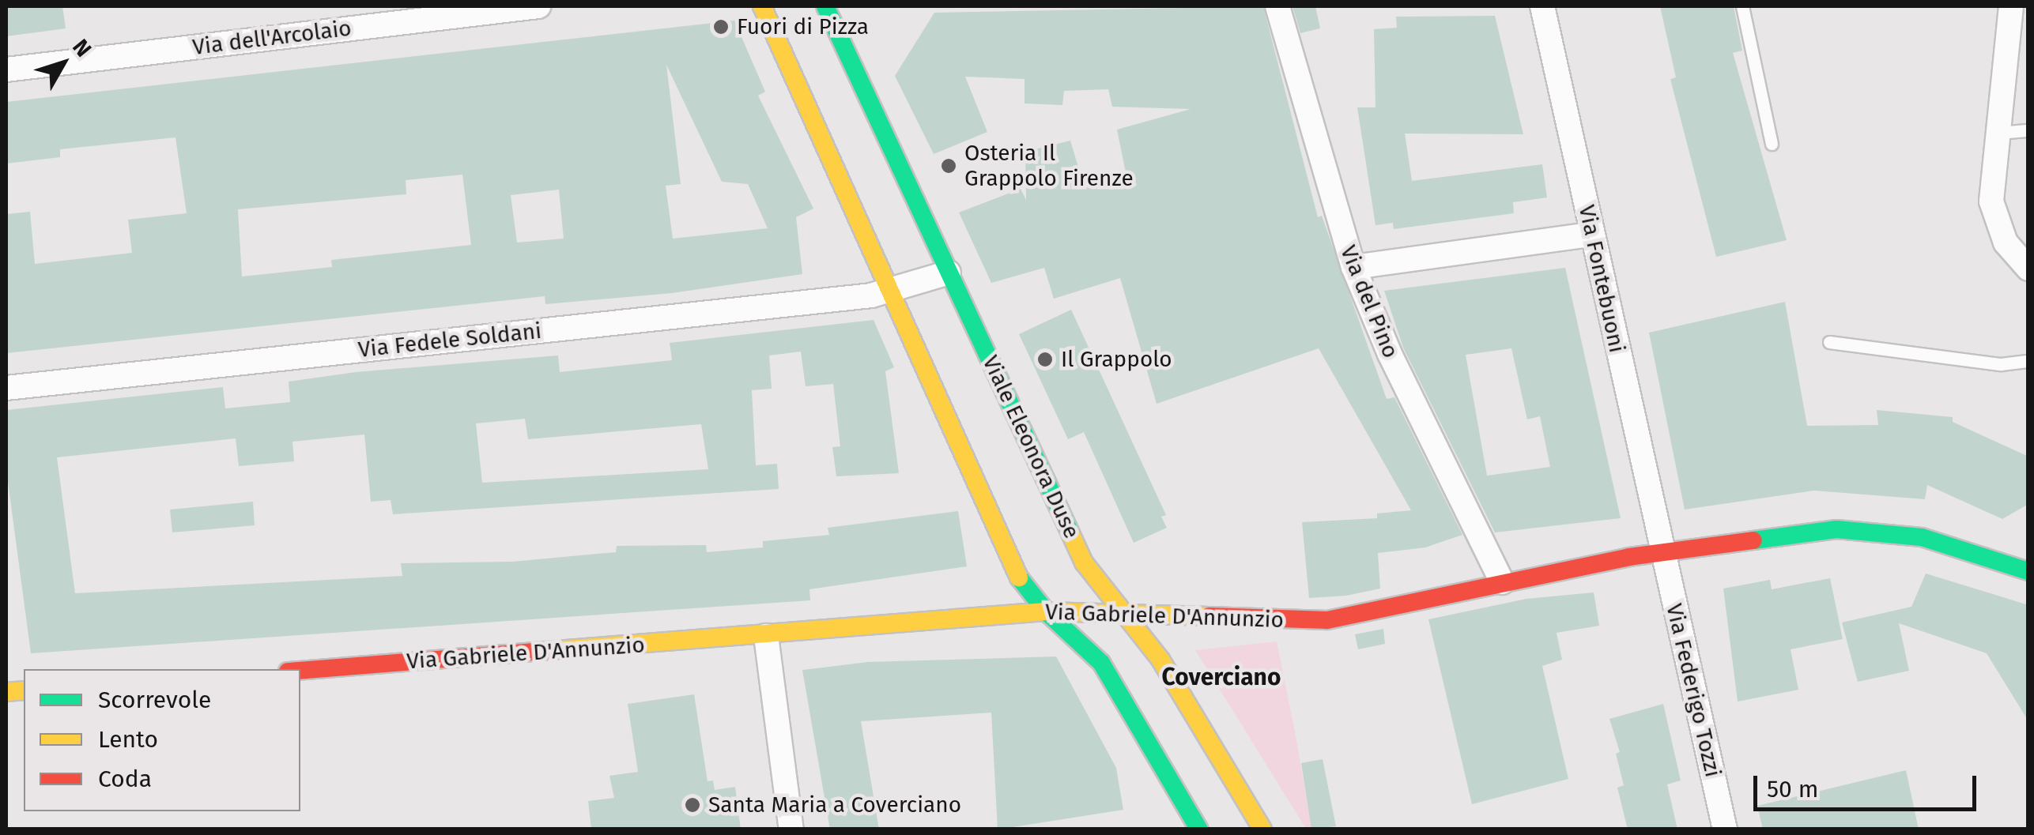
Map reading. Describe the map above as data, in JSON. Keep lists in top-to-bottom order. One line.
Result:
{"streets":{"main road":["Viale Eleonora Duse","Via Gabriele D'Annunzio"],"street":["Via dell'Arcolaio","Via Fontebuoni","Via del Pino","Via Fedele Soldani","Via Federigo Tozzi"]},"crossings":[["Via Fontebuoni","Via Gabriele D'Annunzio"],["Via Fontebuoni","Via Federigo Tozzi"],["Via del Pino","Via Gabriele D'Annunzio"],["Viale Eleonora Duse","Via Gabriele D'Annunzio"],["Via Gabriele D'Annunzio","Via Federigo Tozzi"]],"districts":["Coverciano"],"places":["Fuori di Pizza","Osteria Il Grappolo Firenze","Il Grappolo","Santa Maria a Coverciano"],"legend":["Scorrevole","Lento","Coda"],"scale_bar":"50 m","north":"top right"}
